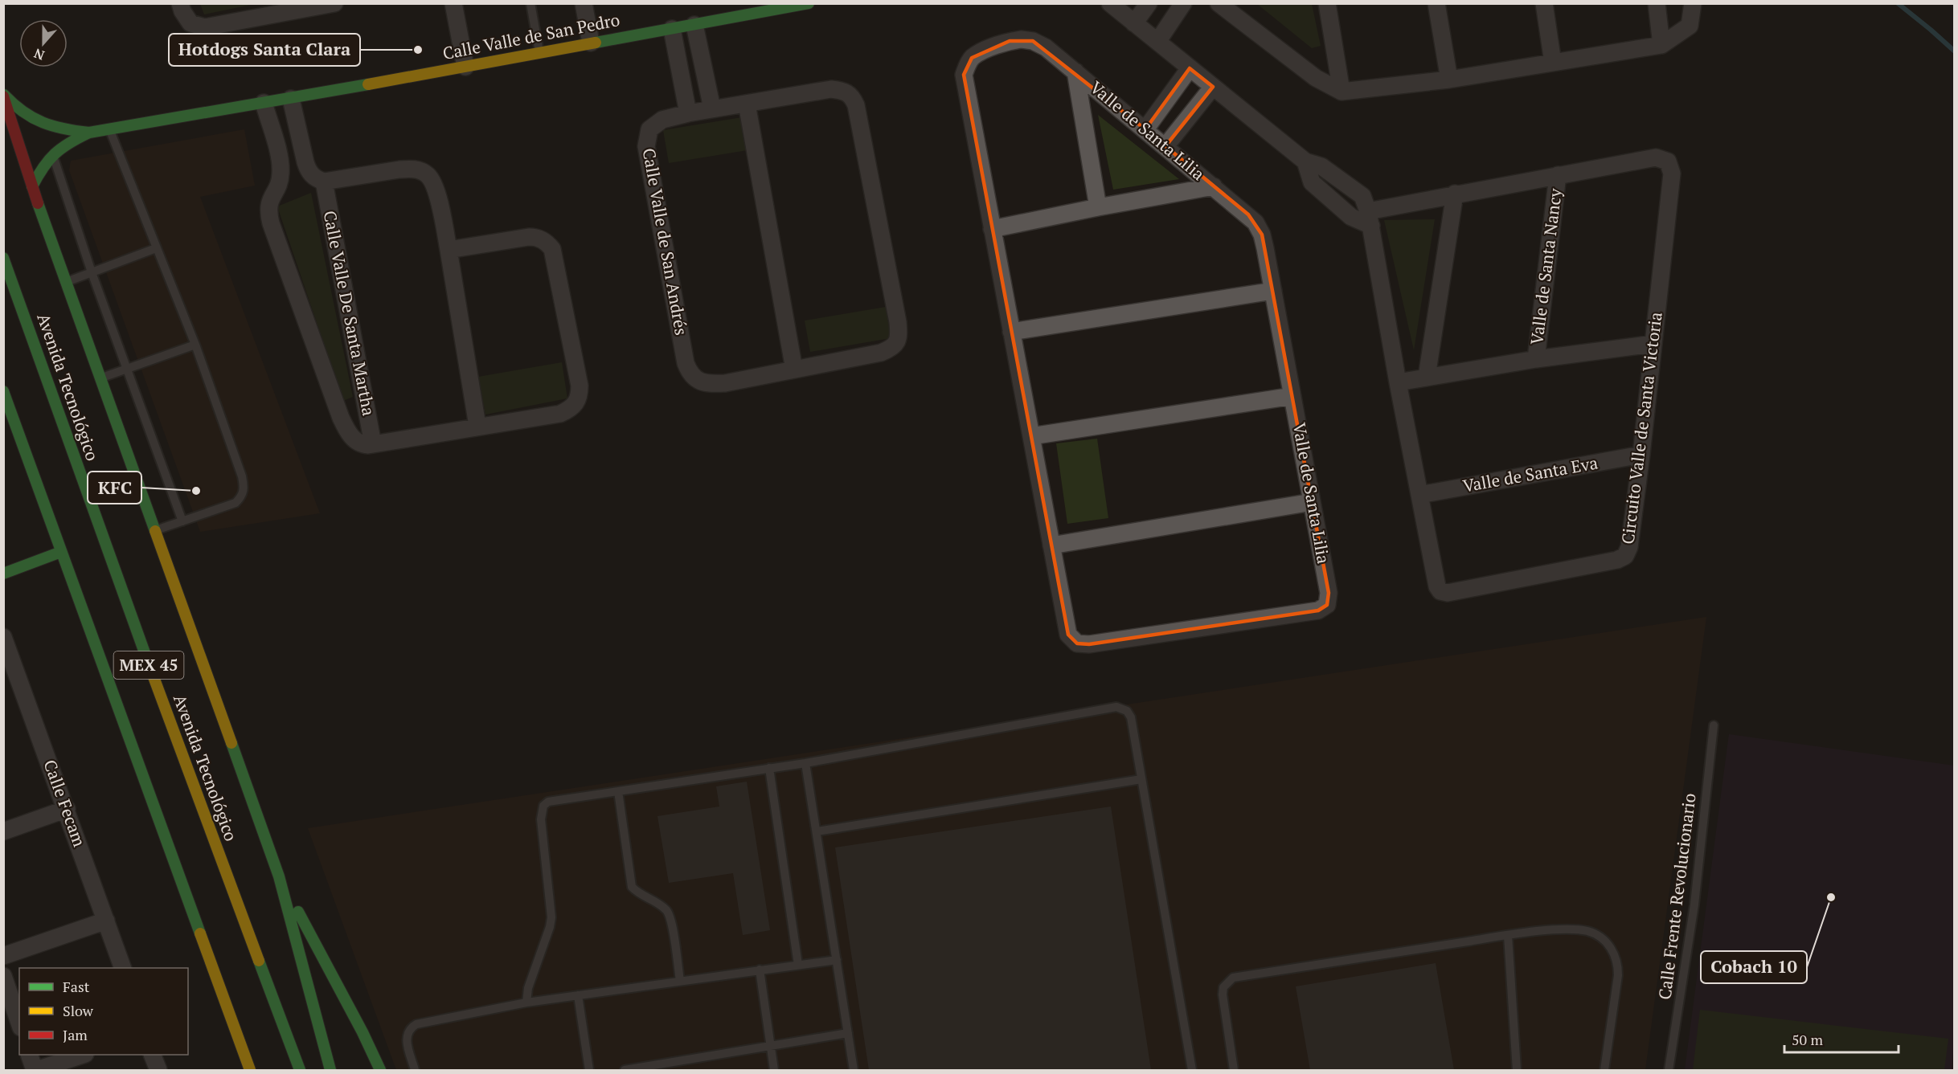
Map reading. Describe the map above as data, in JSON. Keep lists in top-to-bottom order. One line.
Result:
{"streets":{"main road":["Calle Valle de San Pedro","Avenida Tecnológico","MEX 45"],"street":["Valle de Santa Lilia","Calle Valle de San Andrés","Valle de Santa Nancy","Calle Valle De Santa Martha","Circuito Valle de Santa Victoria","Valle de Santa Eva","Calle Fecam"],"lane":["Calle Frente Revolucionario"]},"crossings":[["Valle de Santa Nancy","Circuito Valle de Santa Victoria"],["Circuito Valle de Santa Victoria","Valle de Santa Eva"]],"places":["Hotdogs Santa Clara","KFC","Cobach 10"],"legend":["Fast","Slow","Jam"],"scale_bar":"50 m","north":"bottom"}
